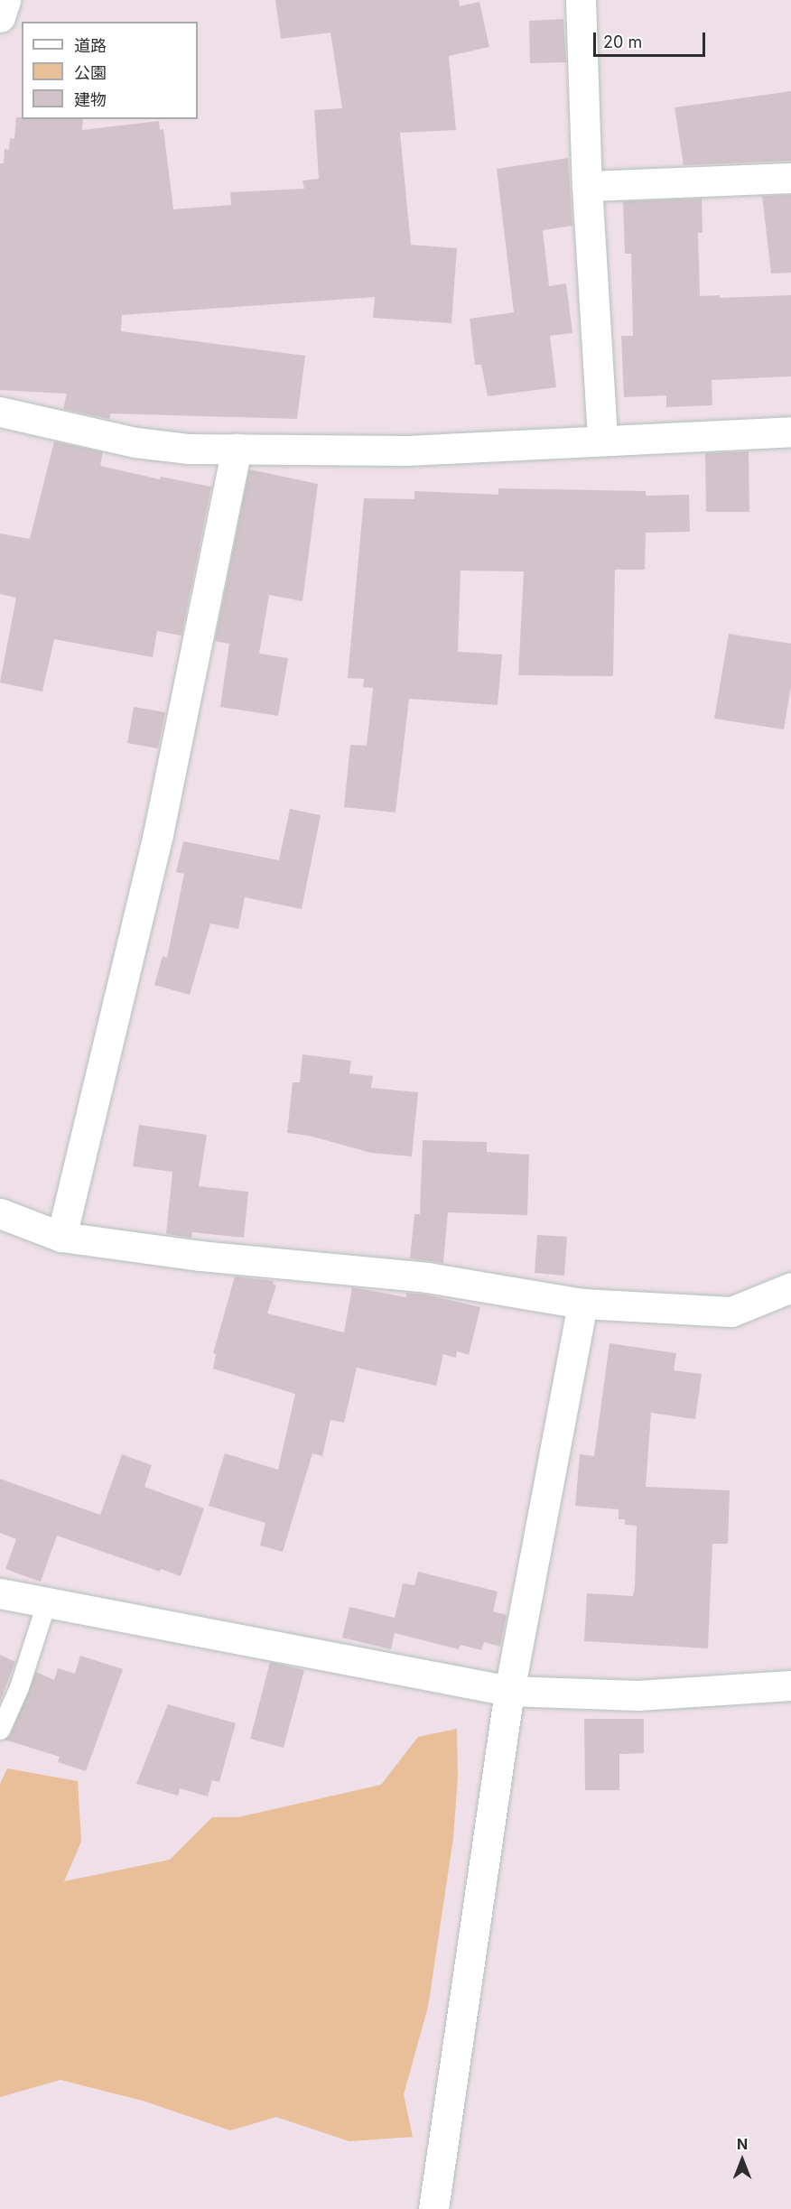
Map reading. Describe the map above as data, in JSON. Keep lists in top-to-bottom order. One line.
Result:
{"legend":["道路","公園","建物"],"scale_bar":"20 m","north":"top"}
